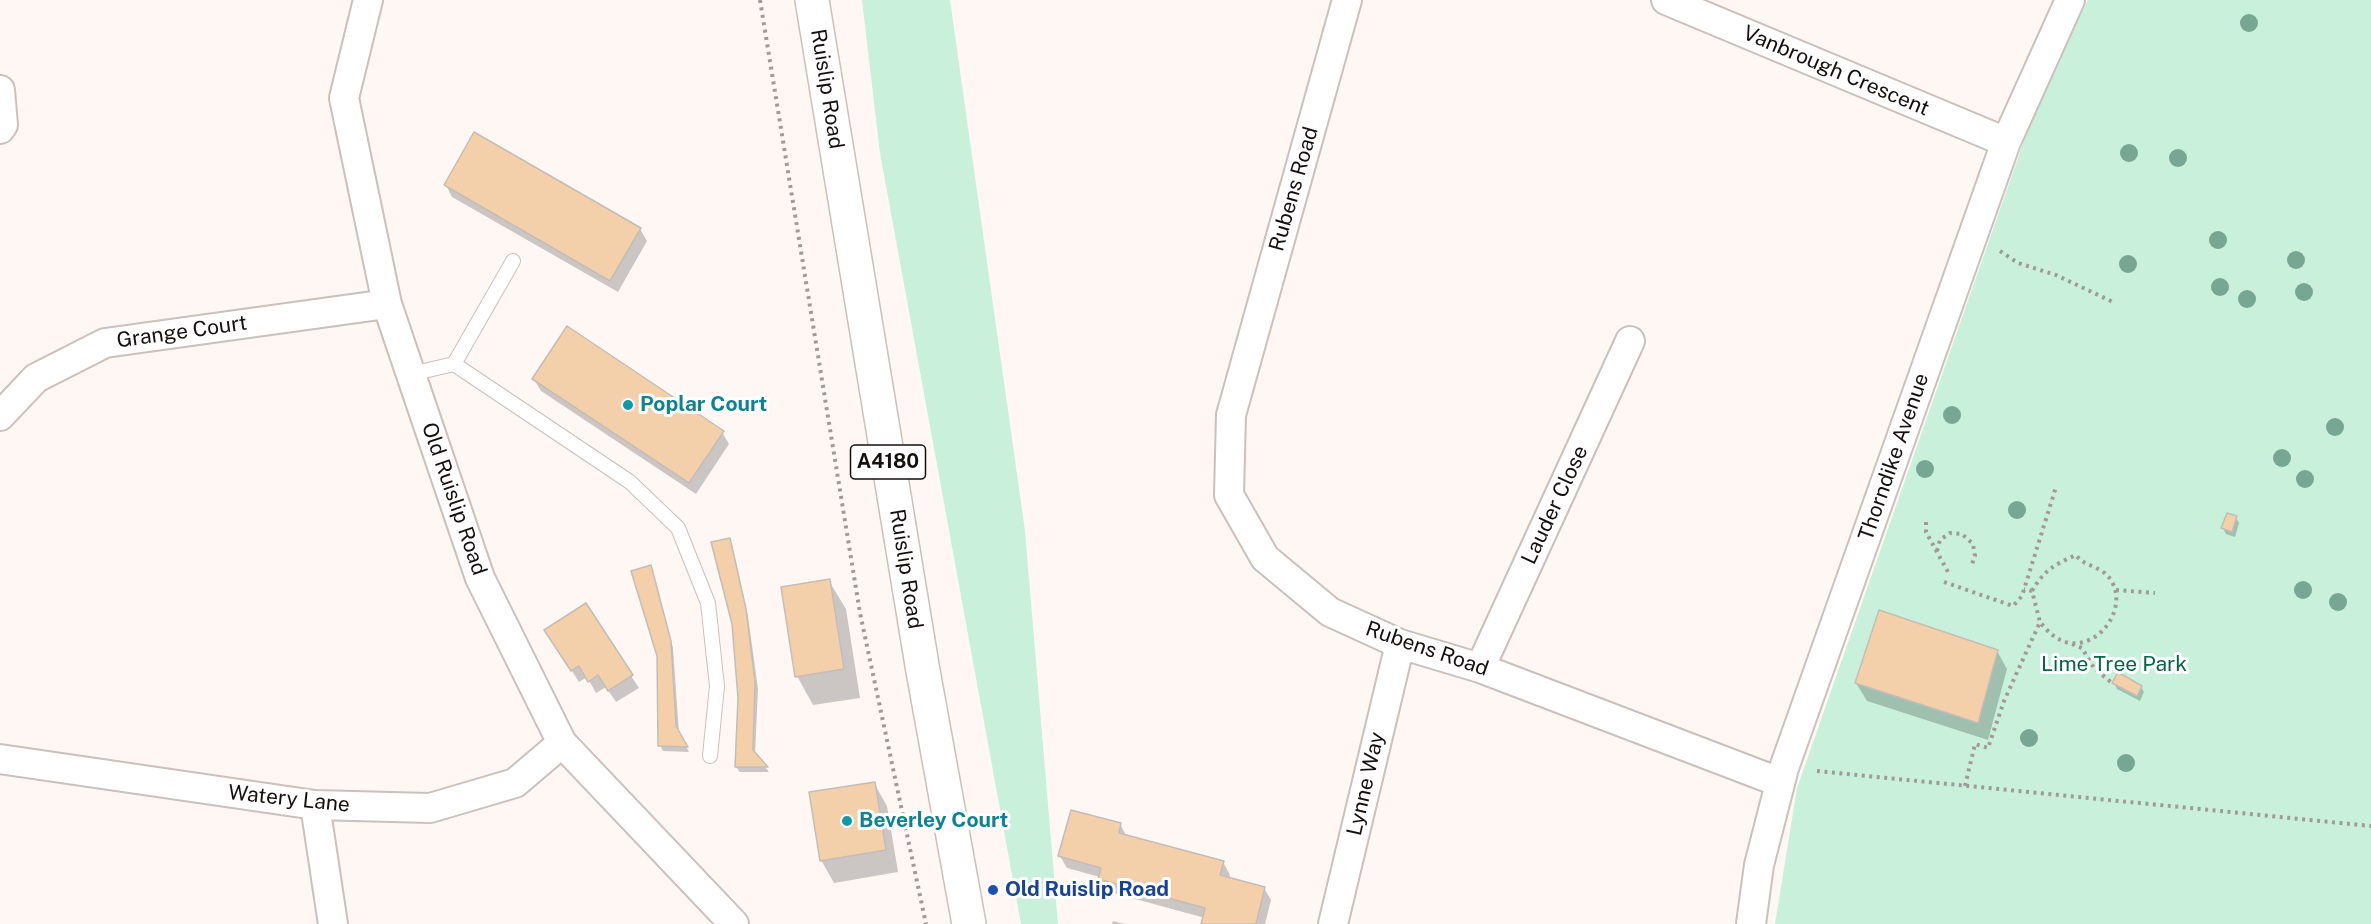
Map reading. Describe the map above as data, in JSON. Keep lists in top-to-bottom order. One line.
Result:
{"streets":{"main road":["Ruislip Road","A4180"],"street":["Vanbrough Crescent","Rubens Road","Grange Court","Thorndike Avenue","Old Ruislip Road","Lauder Close","Lynne Way","Watery Lane"]},"crossings":[["Vanbrough Crescent","Thorndike Avenue"],["Rubens Road","Thorndike Avenue"],["Rubens Road","Lauder Close"],["Rubens Road","Lynne Way"],["Grange Court","Old Ruislip Road"],["Old Ruislip Road","Watery Lane"]],"parks":["Lime Tree Park"],"places":["Poplar Court","Beverley Court","Old Ruislip Road"]}
